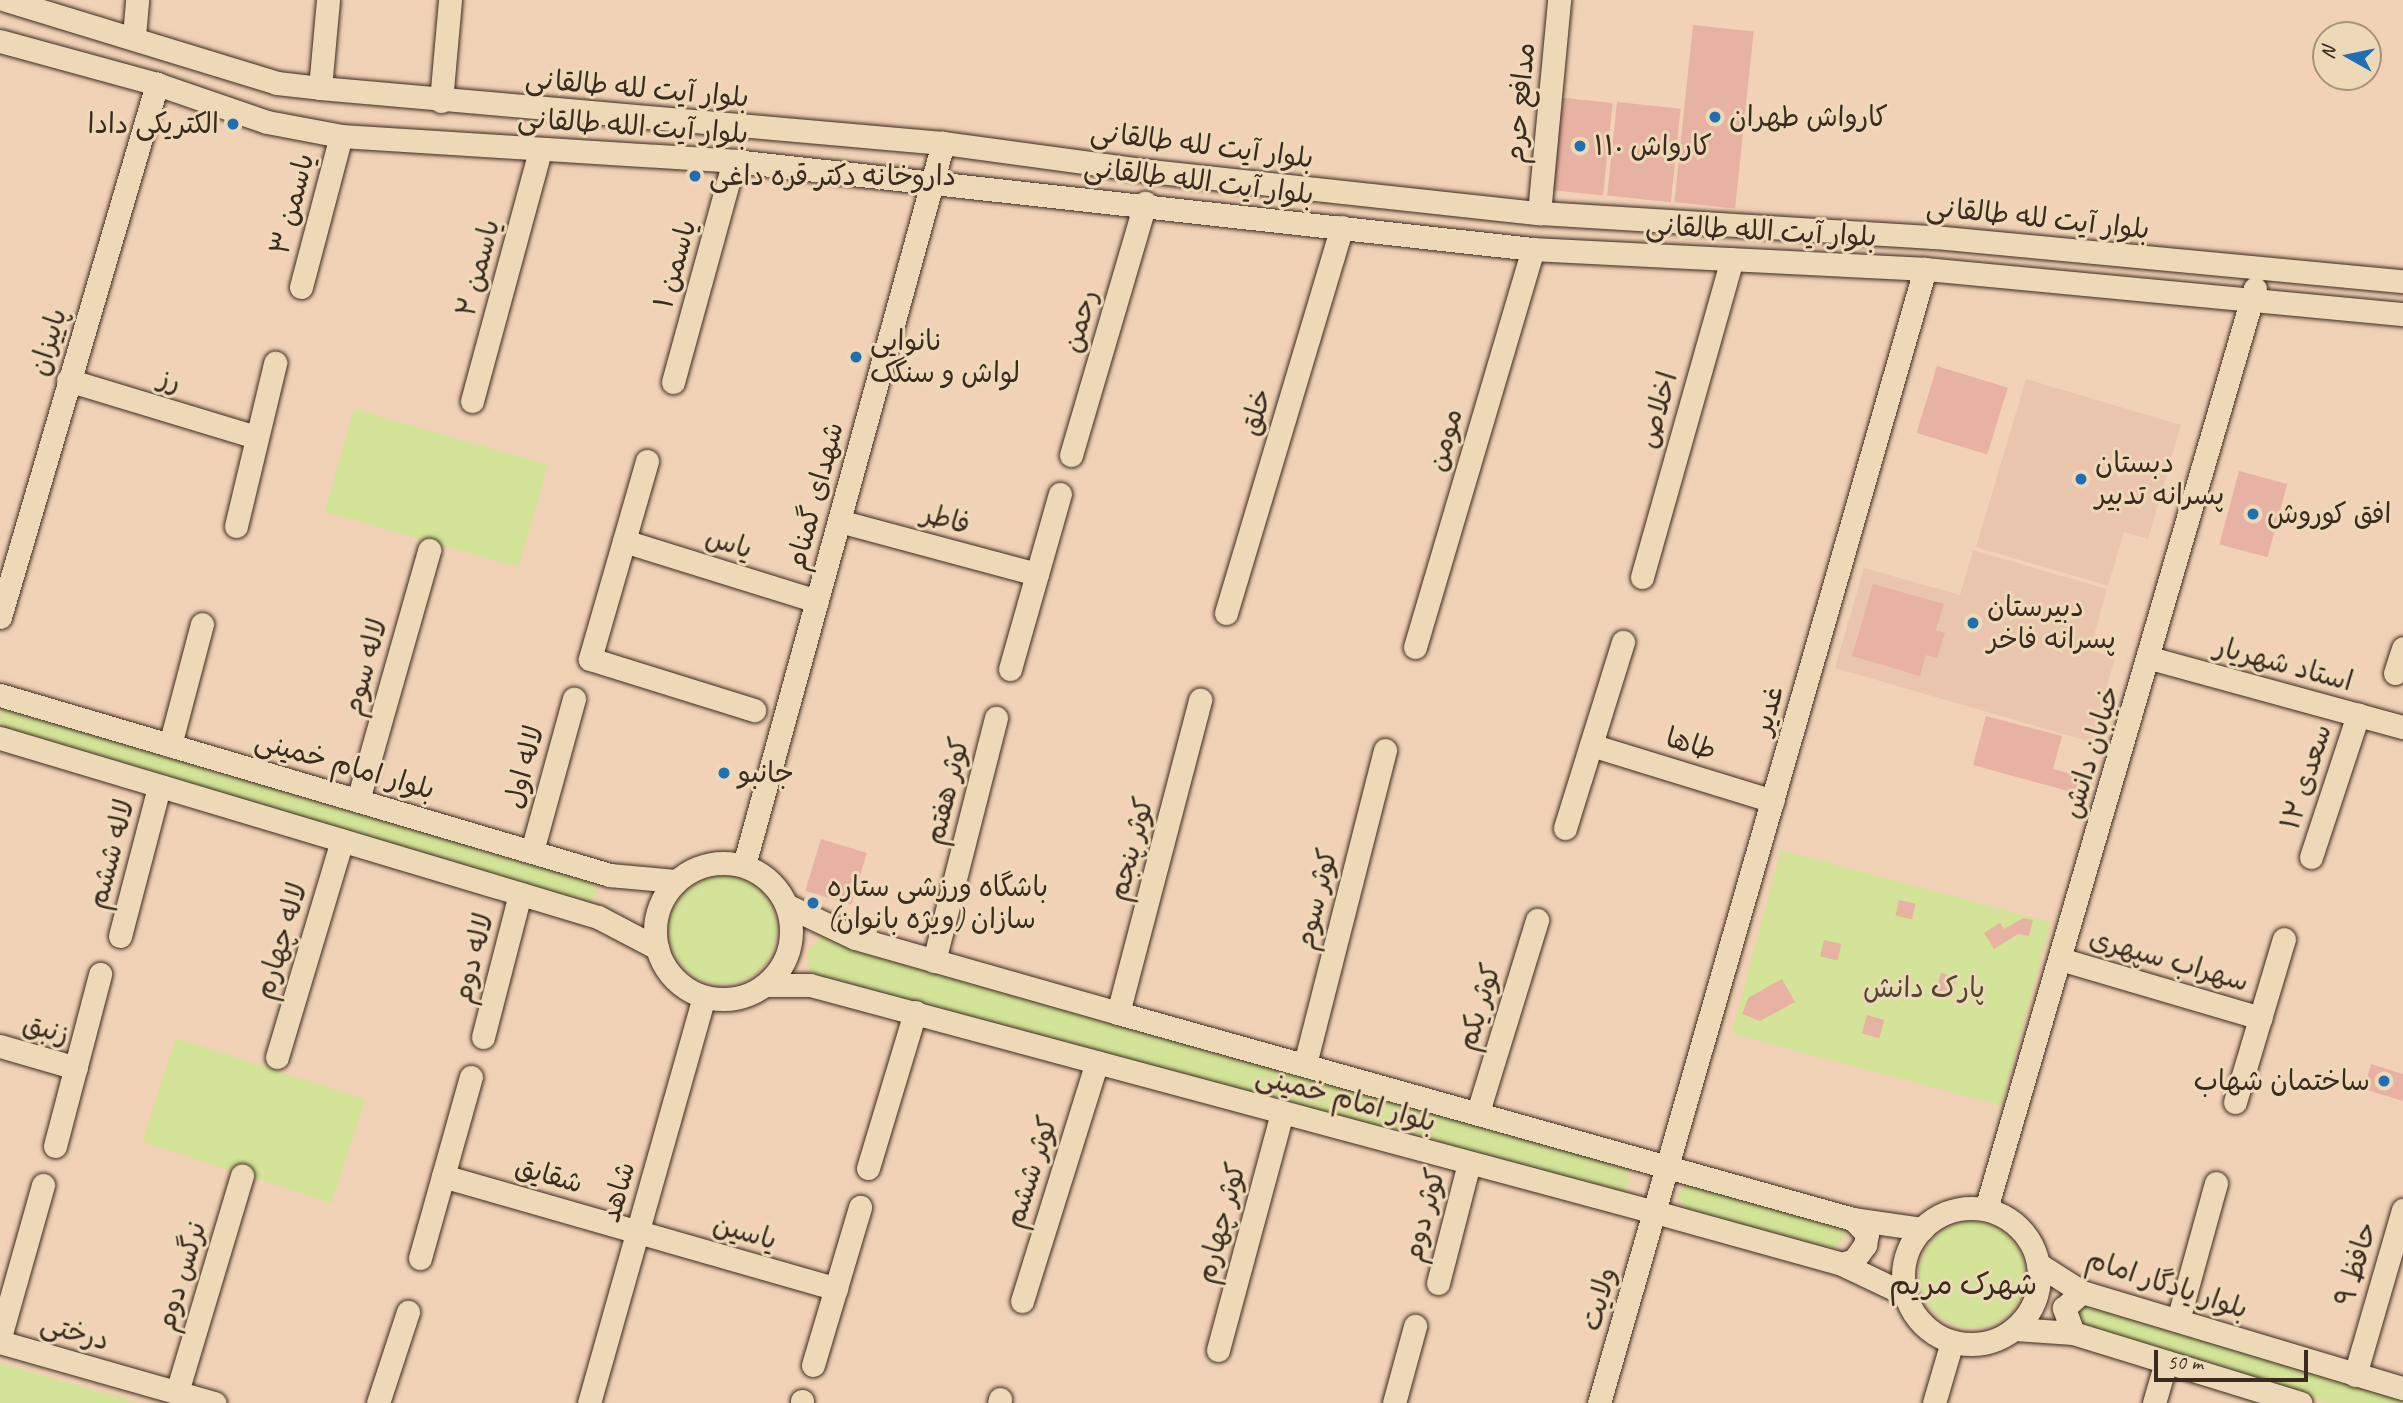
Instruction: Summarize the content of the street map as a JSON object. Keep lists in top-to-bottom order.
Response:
{
  "streets": {
    "street": [
      "بلوار آیت لله طالقانی",
      "مدافع حرم",
      "بلوار آیت الله طالقانی",
      "یاسمن ۳",
      "یاسمن ۱",
      "یاسمن ۲",
      "رحمن",
      "پاییزان",
      "رز",
      "اخلاص",
      "خلق",
      "مومن",
      "شهدای گمنام",
      "فاطر",
      "یاس",
      "استاد شهریار",
      "لاله سوم",
      "غدیر",
      "طاها",
      "خیابان دانش",
      "بلوار امام خمینی",
      "لاله اول",
      "سعدی ۱۲",
      "کوثر هفتم",
      "کوثر پنجم",
      "لاله ششم",
      "کوثر سوم",
      "لاله چهارم",
      "لاله دوم",
      "سهراب سپهری",
      "کوثر یکم",
      "زنبق",
      "کوثر ششم",
      "شقایق",
      "شاهد",
      "کوثر دوم",
      "کوثر چهارم",
      "یاسین",
      "حافظ ۹",
      "نرگس دوم",
      "بلوار یادگار امام",
      "ولایت",
      "درختی"
    ]
  },
  "crossings": [
    ["بلوار آیت لله طالقانی", "مدافع حرم"],
    ["بلوار آیت لله طالقانی", "شهدای گمنام"],
    ["بلوار آیت لله طالقانی", "خیابان دانش"],
    ["بلوار آیت الله طالقانی", "یاسمن ۳"],
    ["بلوار آیت الله طالقانی", "یاسمن ۱"],
    ["بلوار آیت الله طالقانی", "یاسمن ۲"],
    ["بلوار آیت الله طالقانی", "رحمن"],
    ["بلوار آیت الله طالقانی", "پاییزان"],
    ["بلوار آیت الله طالقانی", "اخلاص"],
    ["بلوار آیت الله طالقانی", "خلق"],
    ["بلوار آیت الله طالقانی", "مومن"],
    ["بلوار آیت الله طالقانی", "شهدای گمنام"],
    ["بلوار آیت الله طالقانی", "غدیر"],
    ["بلوار آیت الله طالقانی", "خیابان دانش"],
    ["پاییزان", "رز"],
    ["شهدای گمنام", "فاطر"],
    ["شهدای گمنام", "یاس"],
    ["شهدای گمنام", "بلوار امام خمینی"],
    ["شهدای گمنام", "شاهد"],
    ["استاد شهریار", "خیابان دانش"],
    ["استاد شهریار", "سعدی ۱۲"],
    ["لاله سوم", "بلوار امام خمینی"],
    ["غدیر", "طاها"],
    ["غدیر", "بلوار امام خمینی"],
    ["غدیر", "ولایت"],
    ["خیابان دانش", "بلوار امام خمینی"],
    ["خیابان دانش", "سهراب سپهری"],
    ["خیابان دانش", "بلوار یادگار امام"],
    ["بلوار امام خمینی", "لاله اول"],
    ["بلوار امام خمینی", "کوثر هفتم"],
    ["بلوار امام خمینی", "کوثر پنجم"],
    ["بلوار امام خمینی", "کوثر سوم"],
    ["بلوار امام خمینی", "کوثر یکم"],
    ["بلوار امام خمینی", "کوثر ششم"],
    ["بلوار امام خمینی", "شاهد"],
    ["بلوار امام خمینی", "کوثر دوم"],
    ["بلوار امام خمینی", "کوثر چهارم"],
    ["بلوار امام خمینی", "بلوار یادگار امام"],
    ["بلوار امام خمینی", "ولایت"],
    ["شقایق", "شاهد"],
    ["شقایق", "یاسین"],
    ["شاهد", "یاسین"],
    ["حافظ ۹", "بلوار یادگار امام"],
    ["نرگس دوم", "درختی"]
  ],
  "districts": ["شهرک مریم"],
  "parks": ["پارک دانش"],
  "places": [
    "کارواش طهران",
    "الکتریکی دادا",
    "کارواش ۱۱۰",
    "داروخانه دکتر قره داغی",
    "نانوایی لواش و سنگک",
    "دبستان پسرانه تدبیر",
    "افق کوروش",
    "دبیرستان پسرانه فاخر",
    "جانبو",
    "باشگاه ورزشی ستاره سازان (ویژه بانوان)",
    "ساختمان شهاب"
  ],
  "scale_bar": "50 m",
  "north": "left"
}
